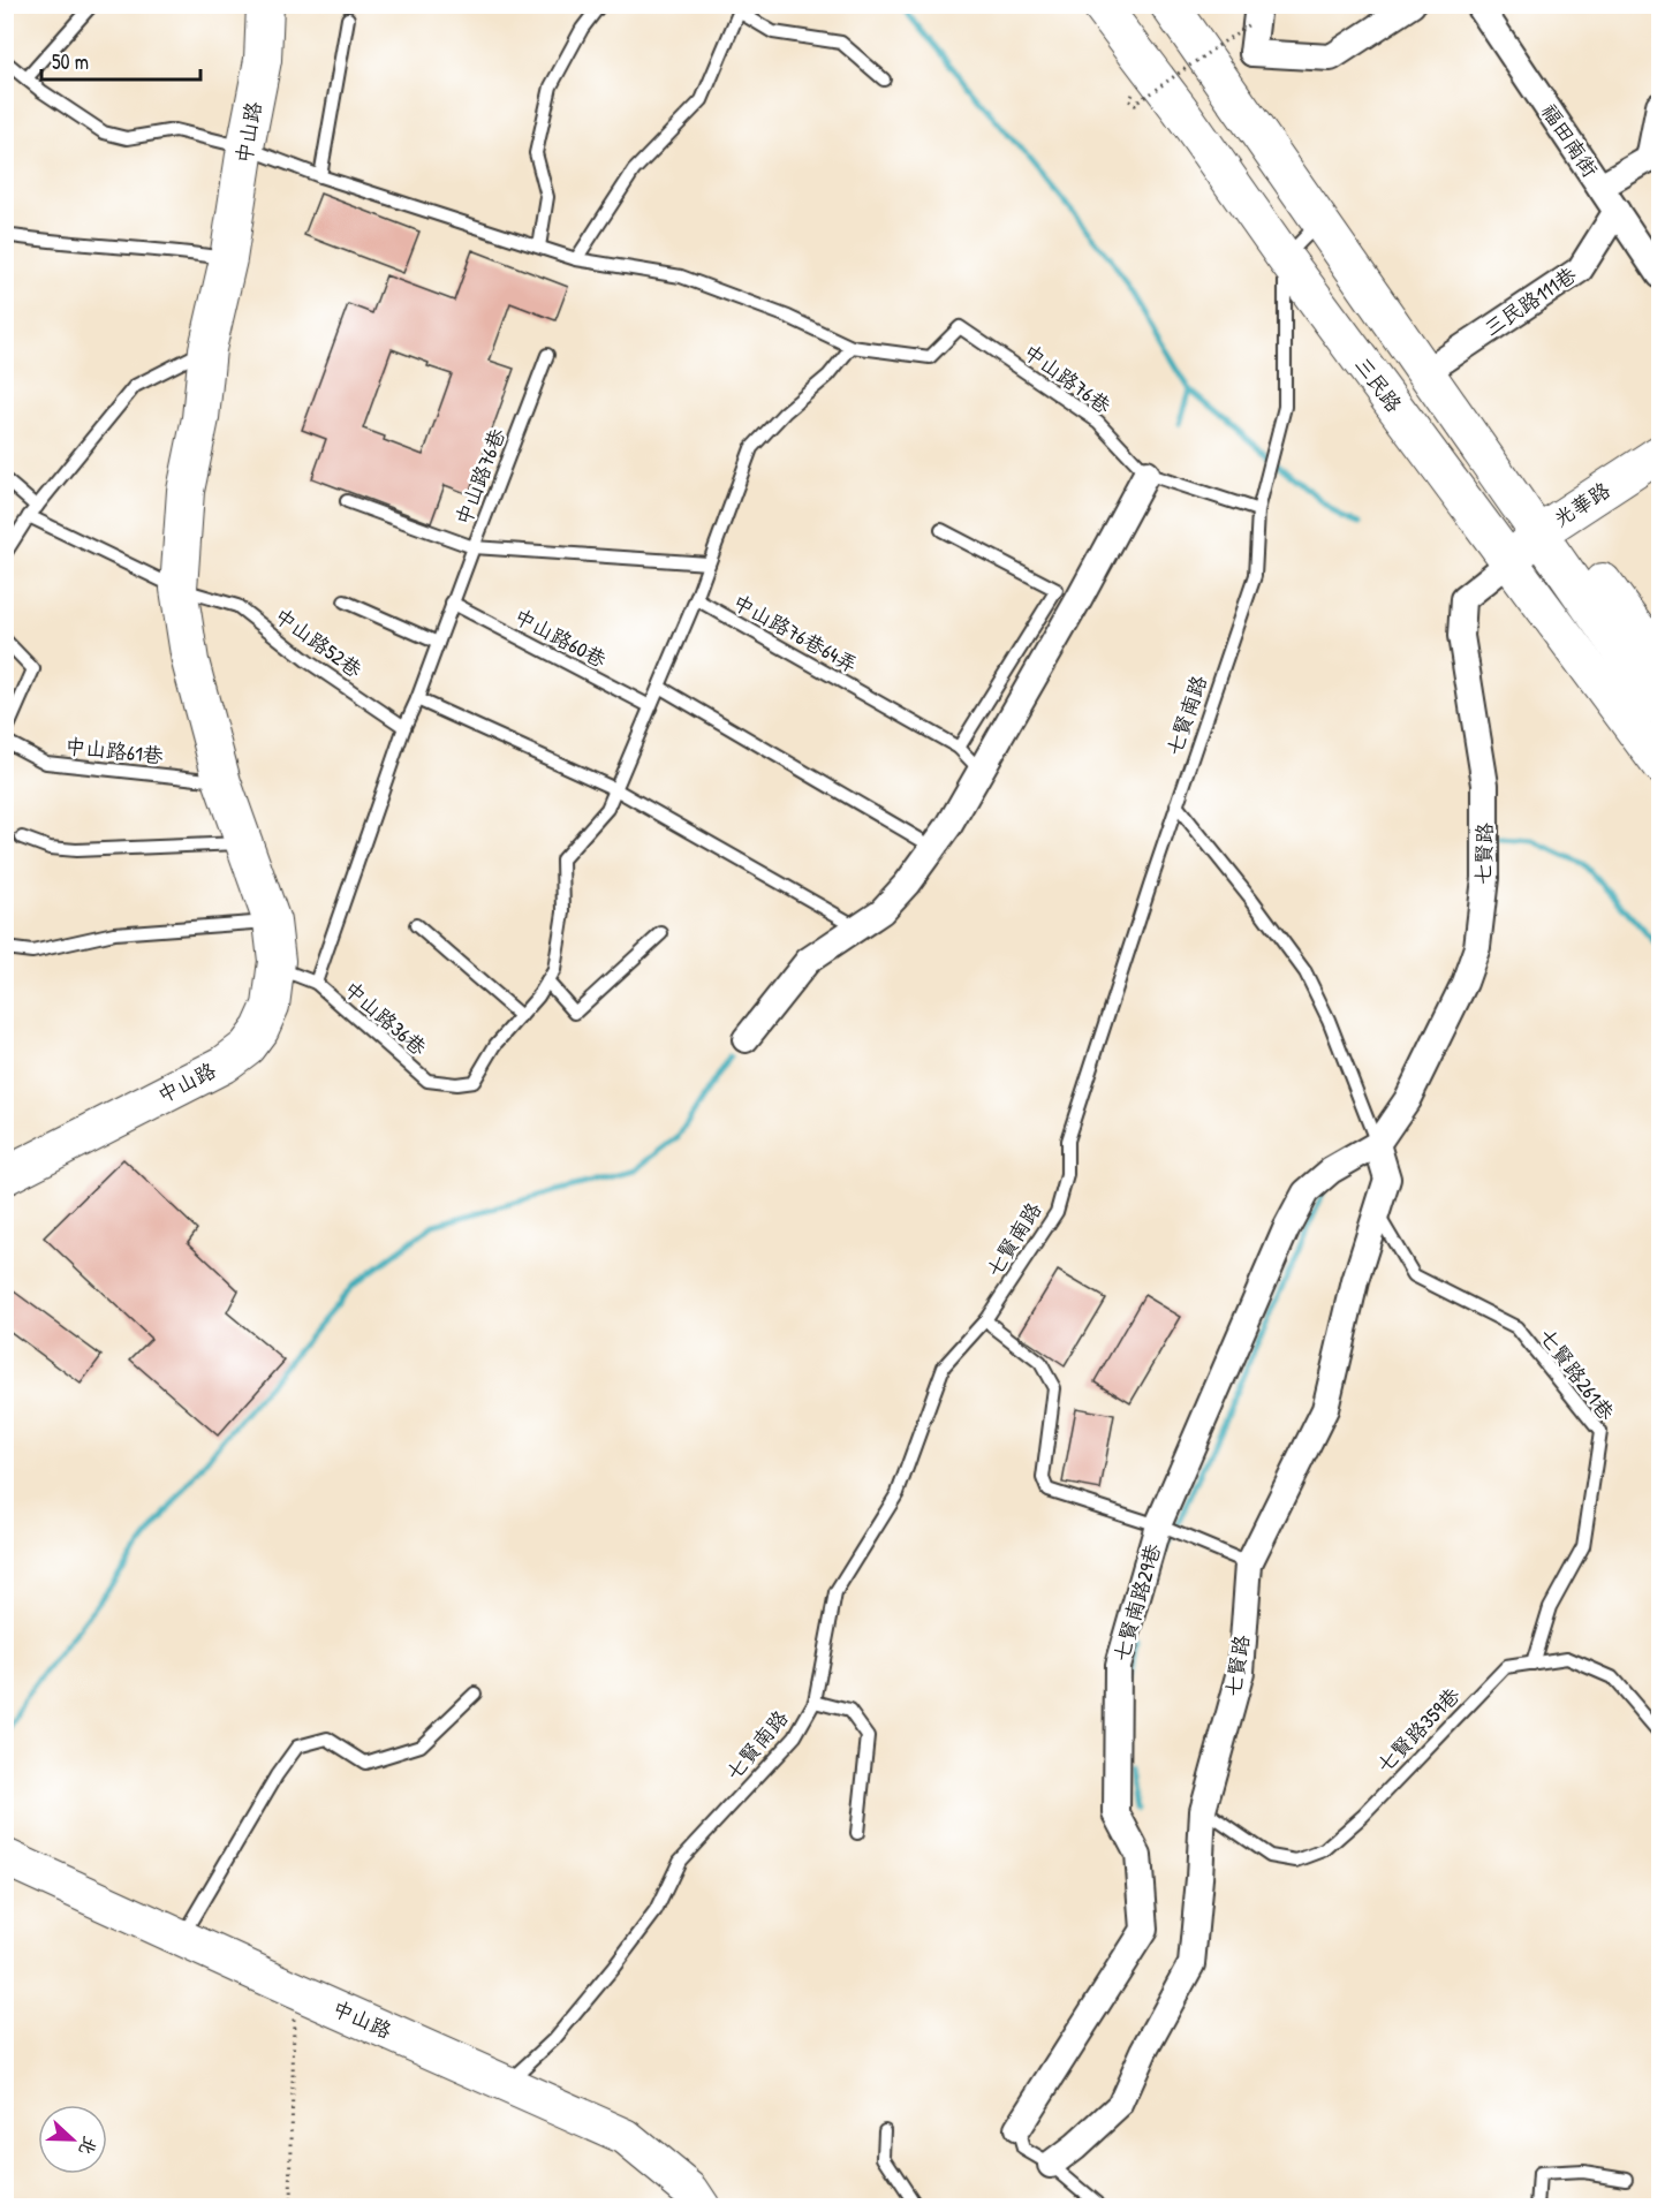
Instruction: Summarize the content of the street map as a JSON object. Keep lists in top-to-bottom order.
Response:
{
  "streets": {
    "street": [
      "中山路",
      "福田南街",
      "三民路111巷",
      "三民路",
      "光華路",
      "七賢路",
      "七賢南路29巷"
    ],
    "lane": [
      "中山路76巷",
      "中山路76巷64弄",
      "中山路60巷",
      "中山路52巷",
      "七賢南路",
      "中山路61巷",
      "中山路36巷",
      "七賢路261巷",
      "七賢路359巷"
    ]
  },
  "crossings": [
    ["中山路", "中山路76巷"],
    ["中山路", "中山路52巷"],
    ["中山路", "七賢南路"],
    ["中山路", "中山路61巷"],
    ["中山路", "中山路36巷"],
    ["福田南街", "三民路111巷"],
    ["中山路76巷", "七賢南路"],
    ["三民路", "光華路"],
    ["三民路", "七賢南路"],
    ["三民路", "七賢路"],
    ["光華路", "七賢路"],
    ["中山路52巷", "中山路36巷"],
    ["七賢南路", "七賢路"],
    ["七賢路", "七賢路261巷"],
    ["七賢路", "七賢南路29巷"],
    ["七賢路", "七賢路359巷"],
    ["七賢路261巷", "七賢路359巷"]
  ],
  "scale_bar": "50 m",
  "north": "right"
}
